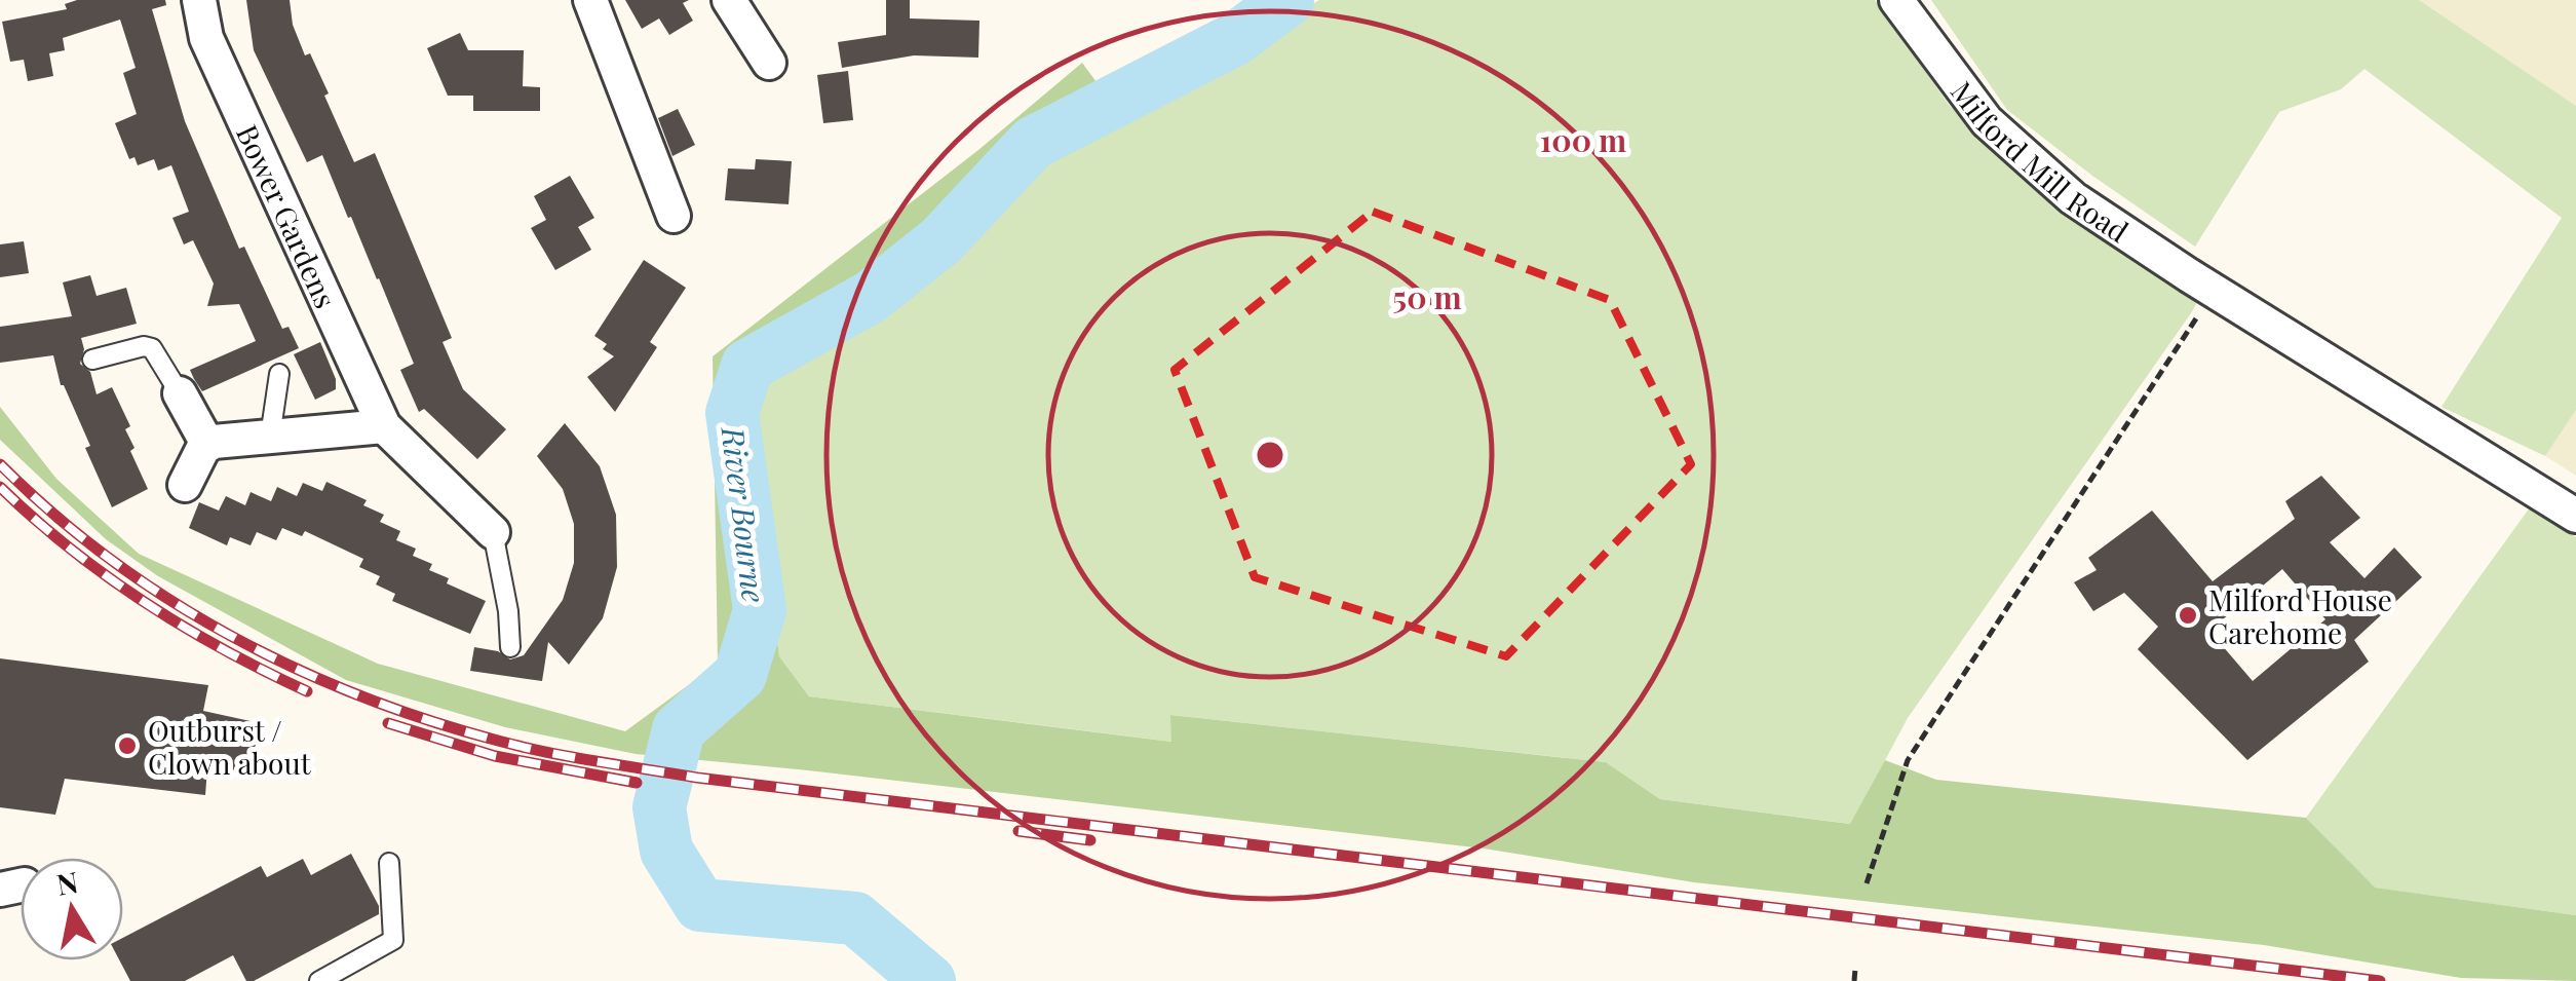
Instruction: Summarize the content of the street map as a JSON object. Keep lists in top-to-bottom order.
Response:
{
  "streets": {
    "street": ["Milford Mill Road", "Bower Gardens"]
  },
  "water": ["River Bourne"],
  "places": ["Milford House Carehome", "Outburst / Clown about"],
  "north": "top",
  "rings": ["100 m", "50 m"]
}
